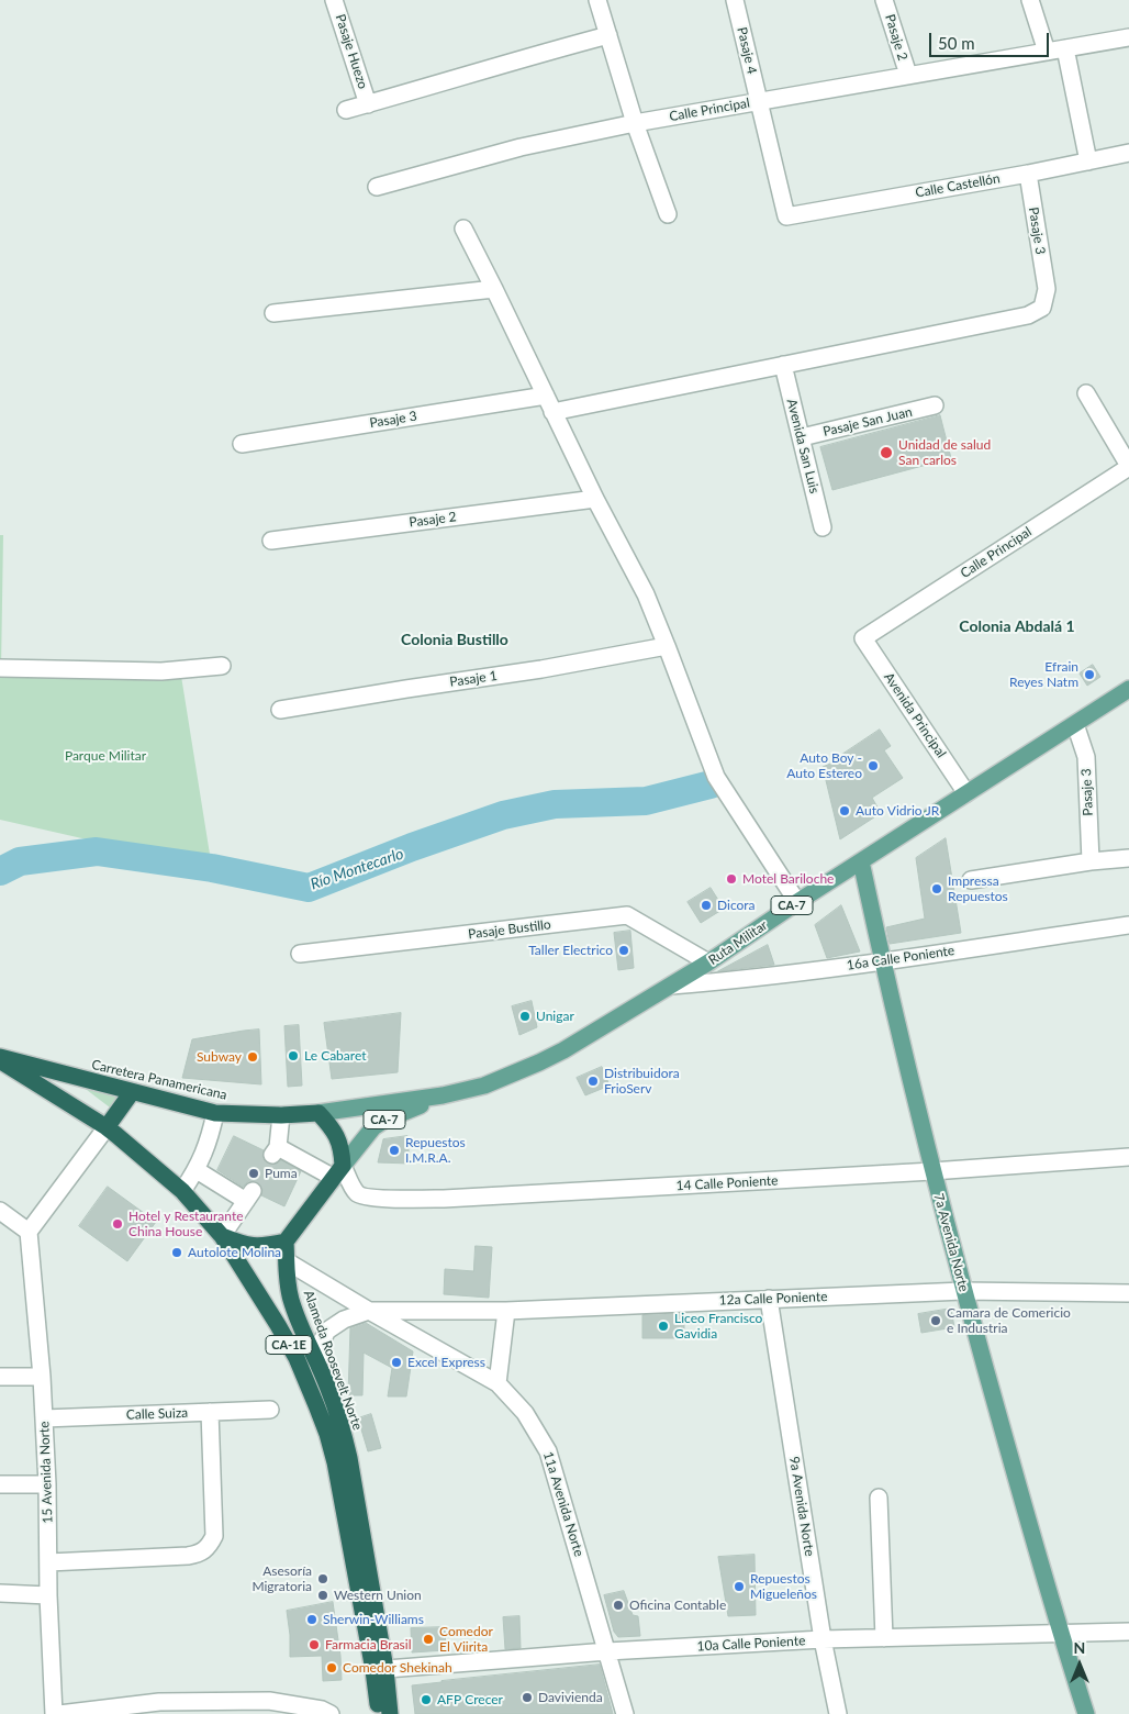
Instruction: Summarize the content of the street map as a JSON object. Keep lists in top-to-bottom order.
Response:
{
  "streets": {
    "highway": ["Carretera Panamericana", "CA-1E", "Alameda Roosevelt Norte"],
    "main road": ["CA-7", "Ruta Militar", "7a Avenida Norte"],
    "street": [
      "Pasaje 2",
      "Pasaje 4",
      "Pasaje Huezo",
      "Calle Principal",
      "Calle Castellón",
      "Pasaje 3",
      "Pasaje San Juan",
      "Avenida San Luis",
      "Pasaje 1",
      "Avenida Principal",
      "Pasaje Bustillo",
      "16a Calle Poniente",
      "14 Calle Poniente",
      "12a Calle Poniente",
      "Calle Suiza",
      "15 Avenida Norte",
      "11a Avenida Norte",
      "9a Avenida Norte",
      "10a Calle Poniente"
    ]
  },
  "crossings": [
    ["Pasaje 2", "Calle Principal"],
    ["Pasaje 4", "Calle Principal"],
    ["Pasaje 4", "Calle Castellón"],
    ["Calle Principal", "Avenida Principal"],
    ["Calle Castellón", "Pasaje 3"],
    ["Pasaje 3", "Avenida San Luis"],
    ["Pasaje 3", "Ruta Militar"],
    ["Pasaje San Juan", "Avenida San Luis"],
    ["Avenida Principal", "Ruta Militar"],
    ["Pasaje Bustillo", "Ruta Militar"],
    ["Ruta Militar", "16a Calle Poniente"],
    ["Ruta Militar", "Carretera Panamericana"],
    ["Ruta Militar", "14 Calle Poniente"],
    ["Ruta Militar", "7a Avenida Norte"],
    ["16a Calle Poniente", "7a Avenida Norte"],
    ["Carretera Panamericana", "Alameda Roosevelt Norte"],
    ["14 Calle Poniente", "7a Avenida Norte"],
    ["7a Avenida Norte", "12a Calle Poniente"],
    ["7a Avenida Norte", "10a Calle Poniente"],
    ["12a Calle Poniente", "Alameda Roosevelt Norte"],
    ["12a Calle Poniente", "11a Avenida Norte"],
    ["12a Calle Poniente", "9a Avenida Norte"],
    ["Alameda Roosevelt Norte", "11a Avenida Norte"],
    ["Alameda Roosevelt Norte", "10a Calle Poniente"],
    ["Calle Suiza", "15 Avenida Norte"],
    ["11a Avenida Norte", "10a Calle Poniente"],
    ["9a Avenida Norte", "10a Calle Poniente"]
  ],
  "districts": ["Colonia Abdalá 1", "Colonia Bustillo"],
  "water": ["Río Montecarlo"],
  "parks": ["Parque Militar"],
  "places": [
    "Unidad de salud San carlos",
    "Efrain Reyes Natm",
    "Auto Boy - Auto Estereo",
    "Auto Vidrio JR",
    "Motel Bariloche",
    "Impressa Repuestos",
    "Dicora",
    "Taller Electrico",
    "Unigar",
    "Le Cabaret",
    "Subway",
    "Distribuidora FrioServ",
    "Repuestos I.M.R.A.",
    "Puma",
    "Hotel y Restaurante China House",
    "Autolote Molina",
    "Camara de Comericio e Industria",
    "Liceo Francisco Gavidia",
    "Excel Express",
    "Asesoría Migratoria",
    "Repuestos Migueleños",
    "Western Union",
    "Oficina Contable",
    "Sherwin-Williams",
    "Comedor El Viirita",
    "Farmacia Brasil",
    "Comedor Shekinah",
    "Davivienda",
    "AFP Crecer"
  ],
  "scale_bar": "50 m",
  "north": "top"
}
